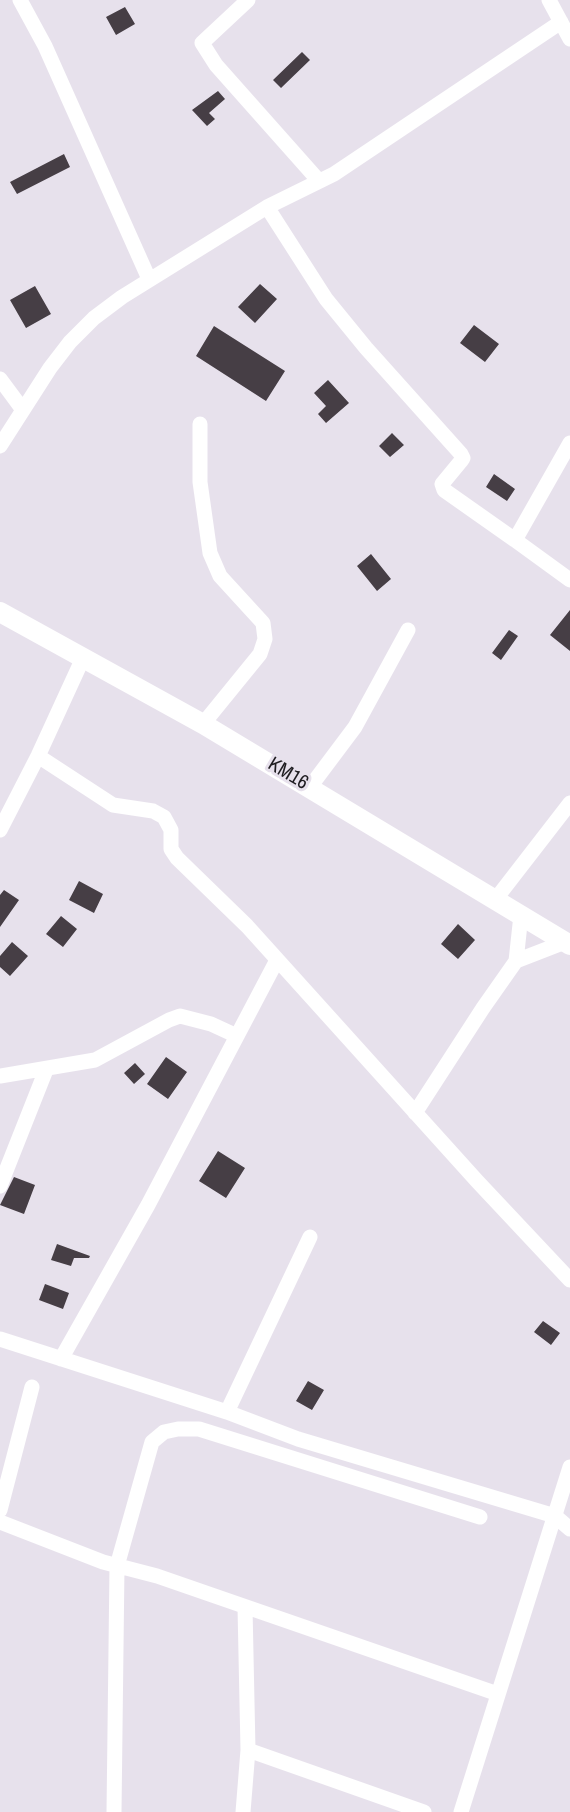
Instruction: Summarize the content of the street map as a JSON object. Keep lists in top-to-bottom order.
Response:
{
  "streets": {
    "street": ["KM16"]
  }
}
